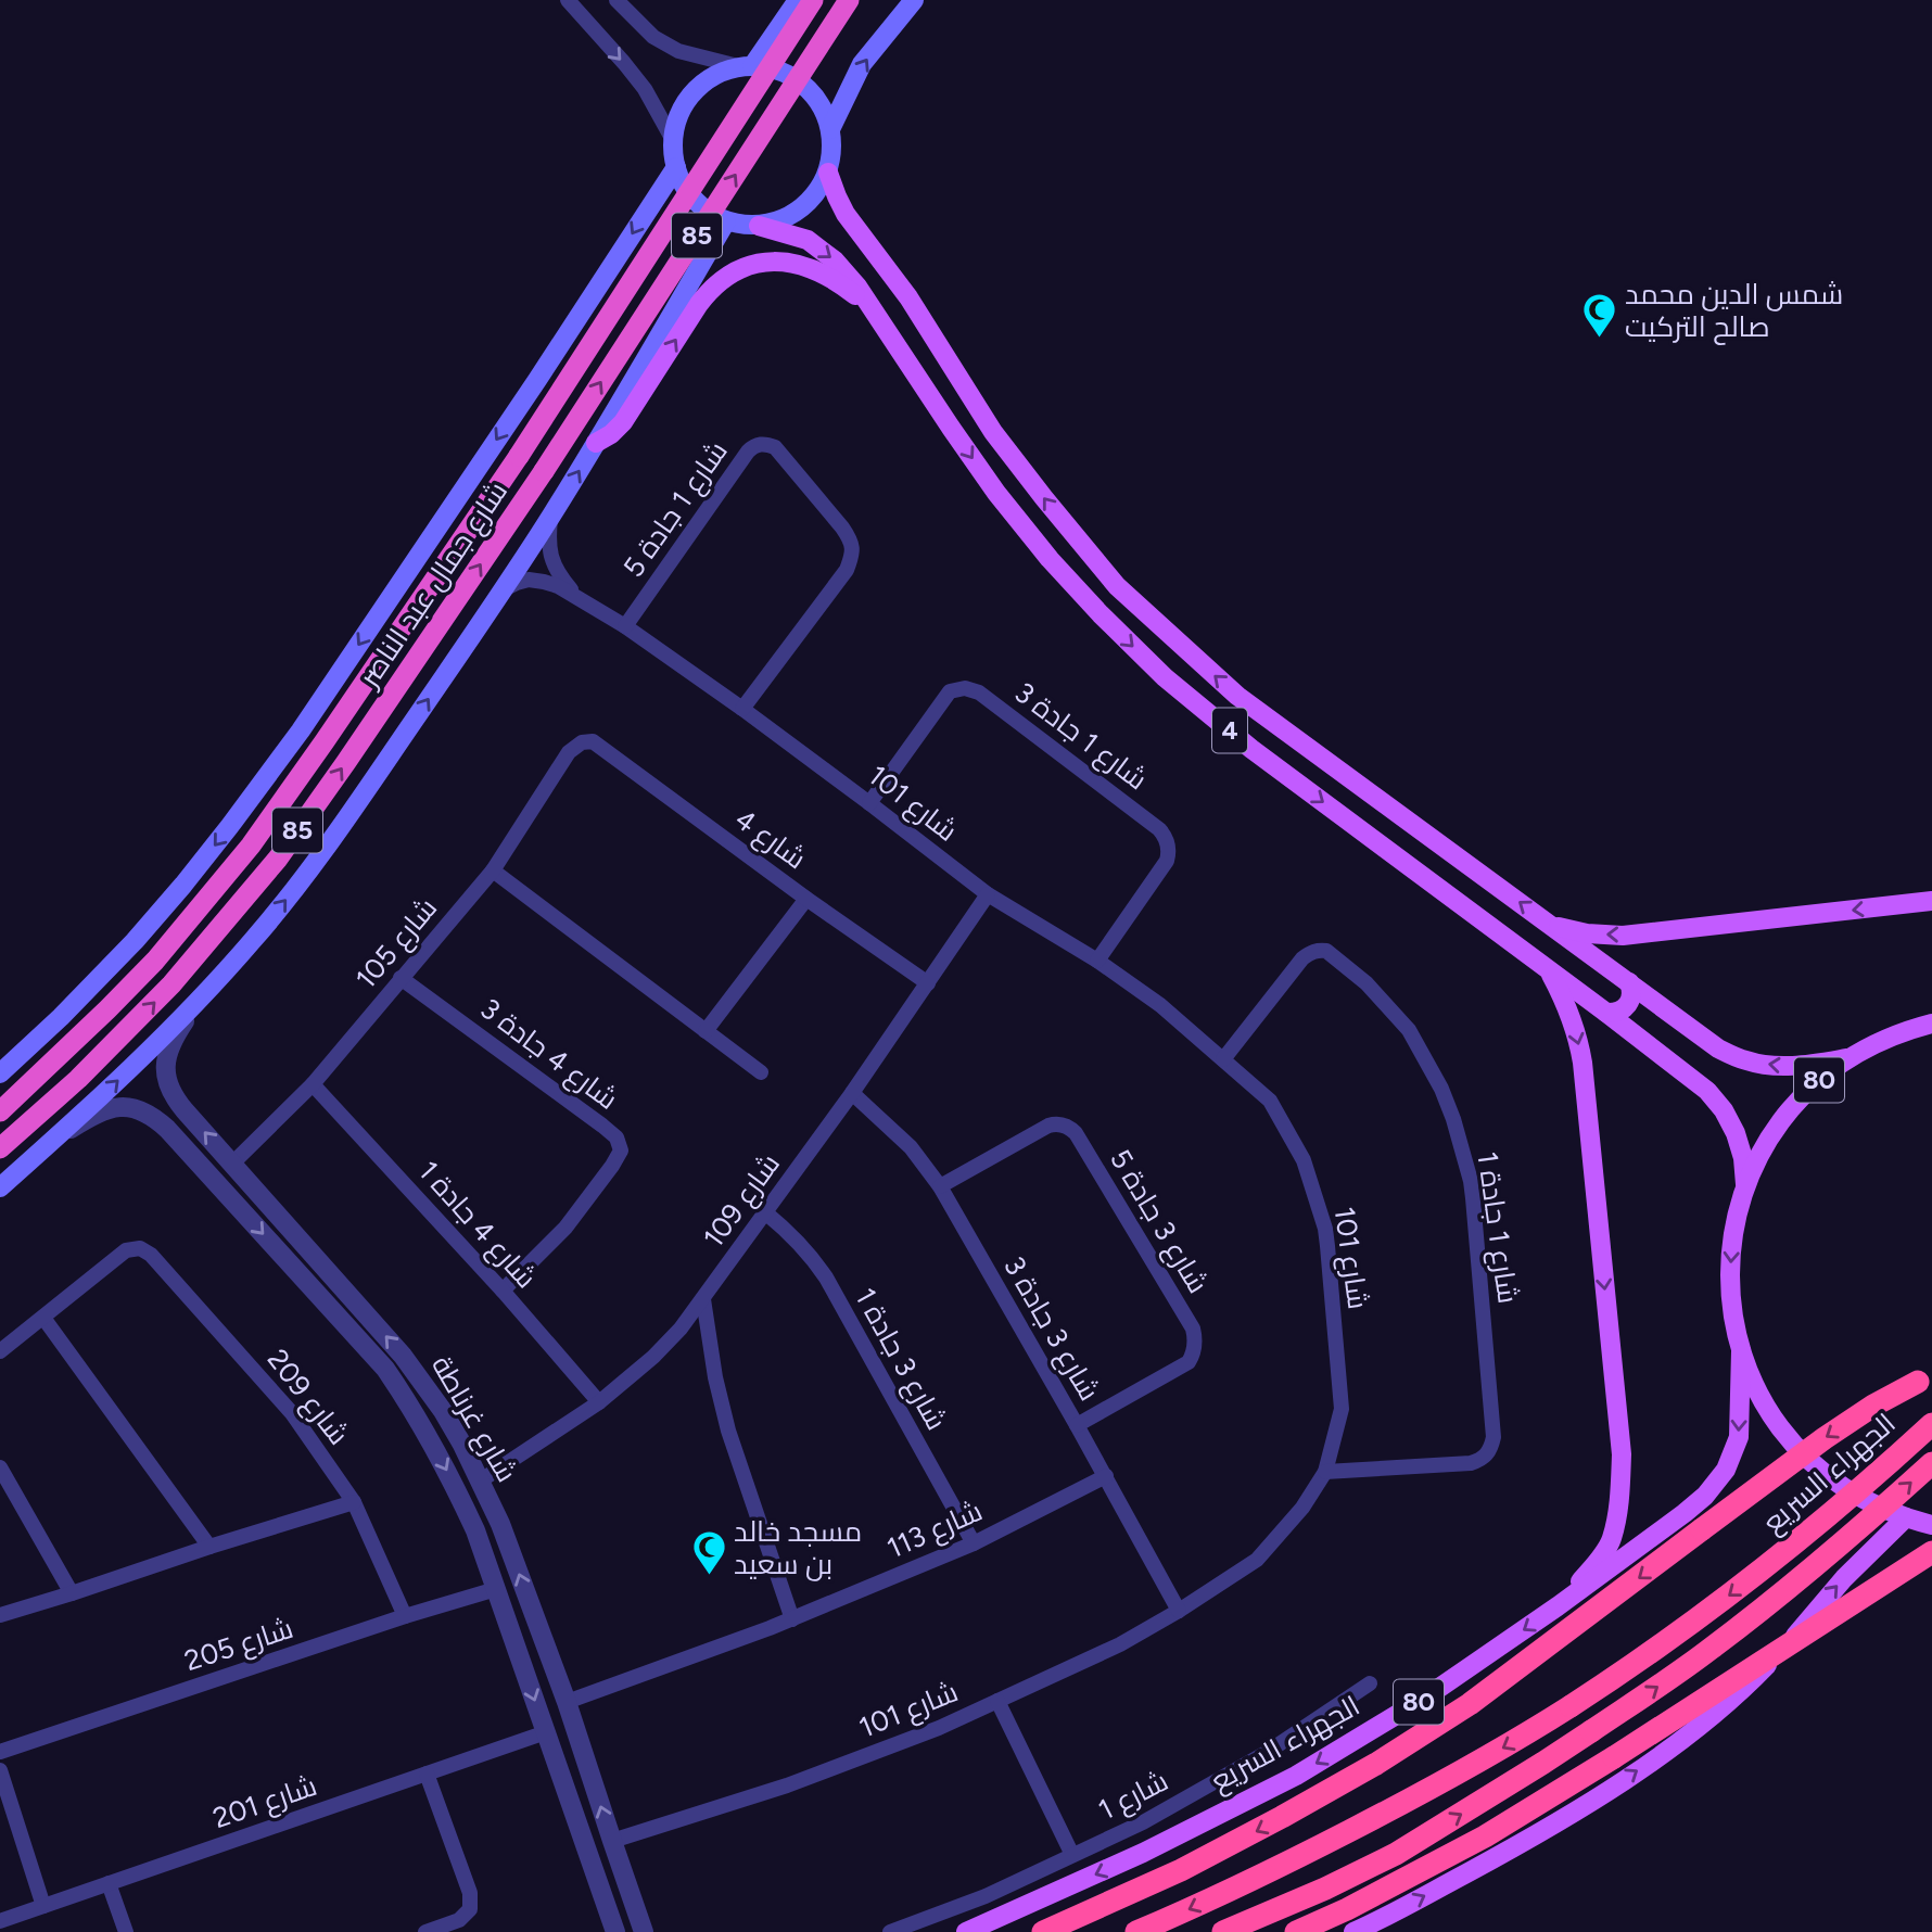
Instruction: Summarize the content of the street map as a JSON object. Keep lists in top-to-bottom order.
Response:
{
  "streets": {
    "highway": ["85", "شارع جمال عبد الناصر", "الجهراء السريع"],
    "main road": ["4", "80"],
    "street": [
      "شارع 1 جادة 5",
      "شارع 1 جادة 3",
      "شارع 101",
      "شارع 4",
      "شارع 105",
      "شارع 4 جادة 3",
      "شارع 109",
      "شارع 3 جادة 5",
      "شارع 4 جادة 1",
      "شارع 1 جادة 1",
      "شارع 3 جادة 3",
      "شارع 3 جادة 1",
      "شارع 209",
      "شارع غرناطة",
      "شارع 113",
      "شارع 205",
      "شارع 1",
      "شارع 201"
    ]
  },
  "crossings": [
    ["شارع 1 جادة 5", "شارع 101"],
    ["4", "80"],
    ["شارع 1 جادة 3", "شارع 101"],
    ["شارع 101", "شارع 109"],
    ["شارع 101", "شارع 1 جادة 1"],
    ["شارع 101", "شارع 3 جادة 3"],
    ["شارع 101", "شارع غرناطة"],
    ["شارع 4", "شارع 105"],
    ["شارع 4", "شارع 109"],
    ["شارع 105", "شارع 4 جادة 3"],
    ["شارع 105", "شارع 4 جادة 1"],
    ["شارع 105", "شارع غرناطة"],
    ["شارع 4 جادة 3", "شارع 4 جادة 1"],
    ["80", "الجهراء السريع"],
    ["شارع 109", "شارع 4 جادة 1"],
    ["شارع 109", "شارع 3 جادة 3"],
    ["شارع 109", "شارع 3 جادة 1"],
    ["شارع 109", "شارع غرناطة"],
    ["شارع 3 جادة 5", "شارع 3 جادة 3"],
    ["شارع 3 جادة 3", "شارع 113"],
    ["شارع 3 جادة 1", "شارع 113"],
    ["شارع 209", "شارع 205"],
    ["شارع غرناطة", "شارع 113"],
    ["شارع غرناطة", "شارع 205"],
    ["شارع غرناطة", "شارع 201"]
  ],
  "places": {
    "mosque": ["شمس الدين محمد صالح التركيت", "مسجد خالد بن سعيد"]
  }
}
